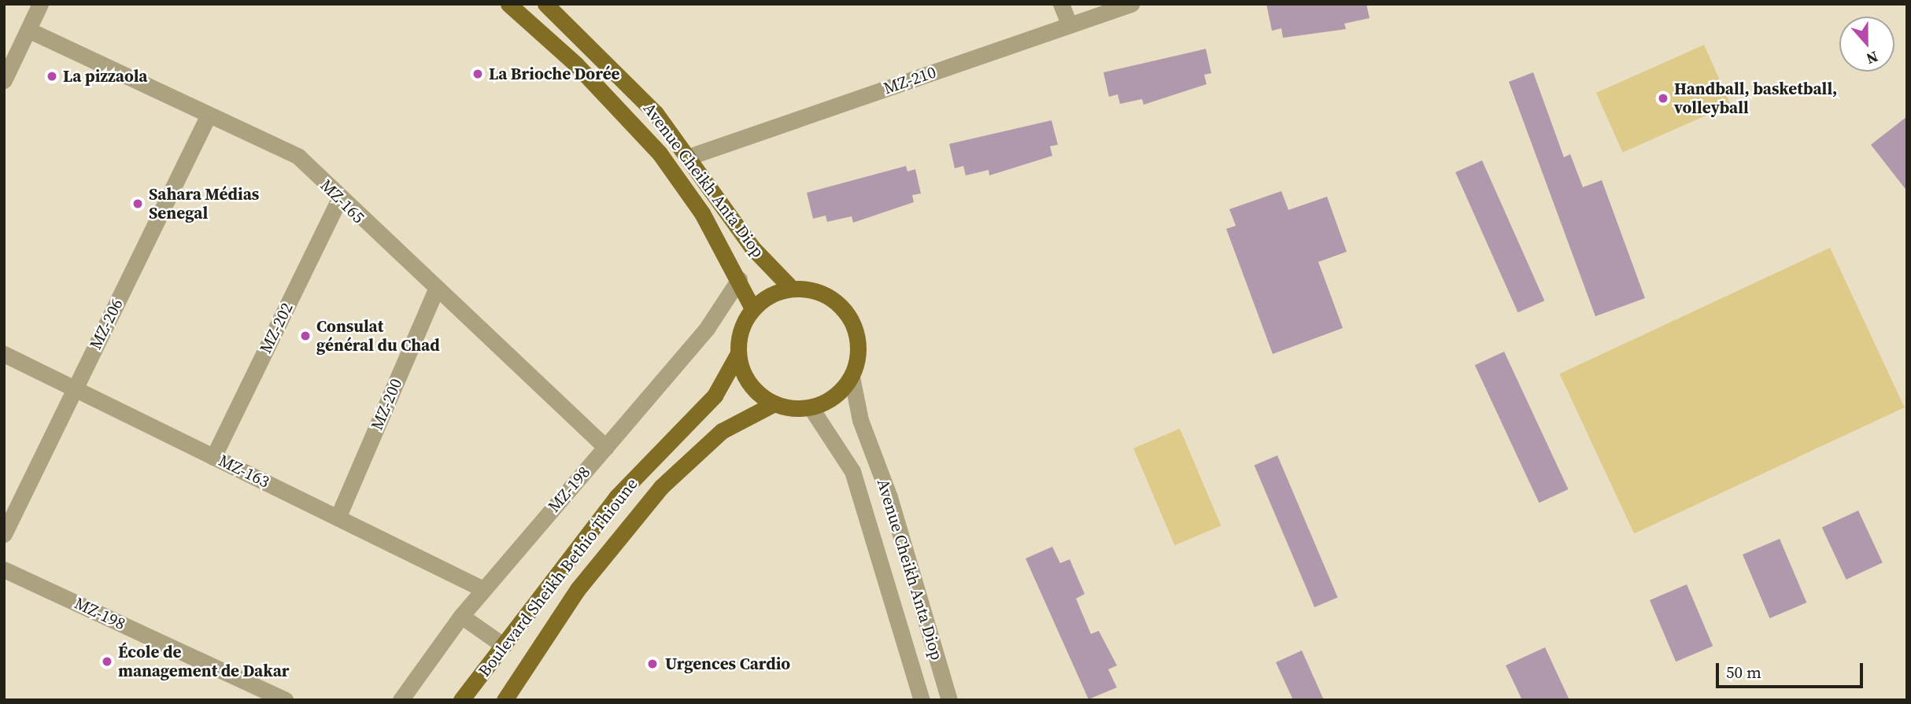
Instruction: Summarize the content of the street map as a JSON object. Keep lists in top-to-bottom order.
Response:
{
  "streets": {
    "main road": ["Avenue Cheikh Anta Diop", "Boulevard Sheikh Bethio Thioune"],
    "street": [
      "MZ-210",
      "MZ-165",
      "MZ-206",
      "MZ-202",
      "MZ-200",
      "MZ-163",
      "MZ-198"
    ]
  },
  "crossings": [
    ["MZ-210", "Avenue Cheikh Anta Diop"],
    ["Avenue Cheikh Anta Diop", "MZ-198"],
    ["Avenue Cheikh Anta Diop", "Boulevard Sheikh Bethio Thioune"],
    ["MZ-165", "MZ-206"],
    ["MZ-165", "MZ-202"],
    ["MZ-165", "MZ-200"],
    ["MZ-165", "MZ-198"],
    ["MZ-206", "MZ-163"],
    ["MZ-202", "MZ-163"],
    ["MZ-200", "MZ-163"],
    ["MZ-163", "MZ-198"]
  ],
  "places": [
    "La Brioche Dorée",
    "La pizzaola",
    "Handball, basketball, volleyball",
    "Sahara Médias Senegal",
    "Consulat général du Chad",
    "École de management de Dakar",
    "Urgences Cardio"
  ],
  "scale_bar": "50 m",
  "north": "bottom"
}
